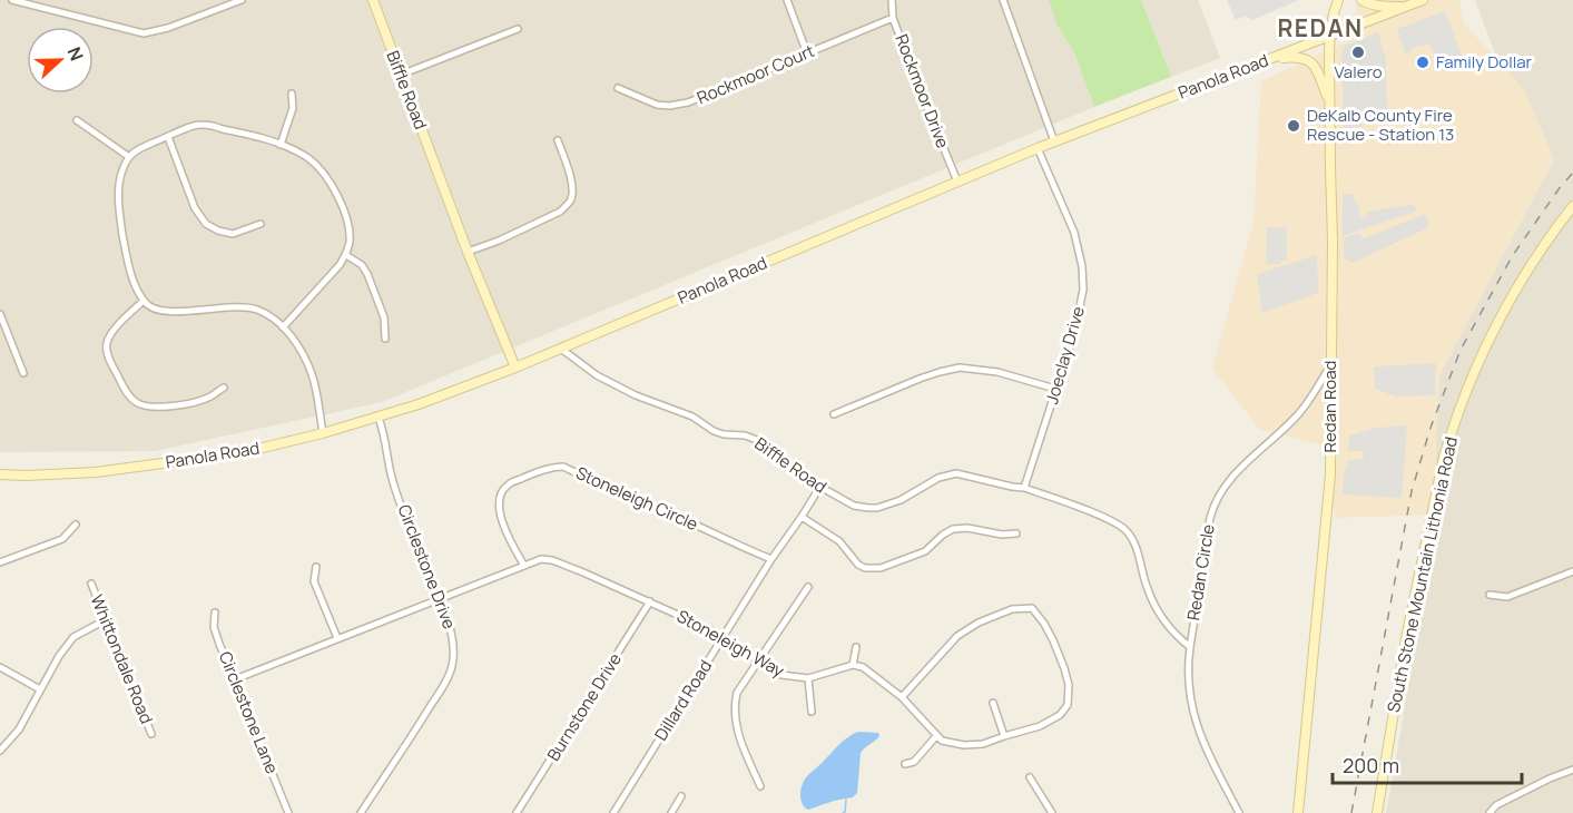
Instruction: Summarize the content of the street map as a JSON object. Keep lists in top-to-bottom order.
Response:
{
  "streets": {
    "main road": [
      "Panola Road",
      "Biffle Road",
      "Redan Road",
      "South Stone Mountain Lithonia Road"
    ],
    "street": [
      "Rockmoor Court",
      "Rockmoor Drive",
      "Joeclay Drive",
      "Stoneleigh Circle",
      "Circlestone Drive",
      "Redan Circle",
      "Stoneleigh Way",
      "Whittondale Road",
      "Dillard Road",
      "Burnstone Drive",
      "Circlestone Lane"
    ]
  },
  "crossings": [
    ["Rockmoor Court", "Rockmoor Drive"],
    ["Panola Road", "Biffle Road"],
    ["Panola Road", "Rockmoor Drive"],
    ["Panola Road", "Joeclay Drive"],
    ["Panola Road", "Redan Road"],
    ["Panola Road", "Circlestone Drive"],
    ["Biffle Road", "Joeclay Drive"],
    ["Biffle Road", "Redan Circle"],
    ["Biffle Road", "Dillard Road"],
    ["Redan Road", "Redan Circle"],
    ["Stoneleigh Circle", "Stoneleigh Way"],
    ["Stoneleigh Circle", "Dillard Road"],
    ["Circlestone Drive", "Stoneleigh Way"],
    ["Stoneleigh Way", "Dillard Road"],
    ["Stoneleigh Way", "Burnstone Drive"],
    ["Stoneleigh Way", "Circlestone Lane"]
  ],
  "districts": ["REDAN"],
  "places": ["Valero", "Family Dollar", "DeKalb County Fire Rescue - Station 13"],
  "scale_bar": "200 m",
  "north": "right"
}
